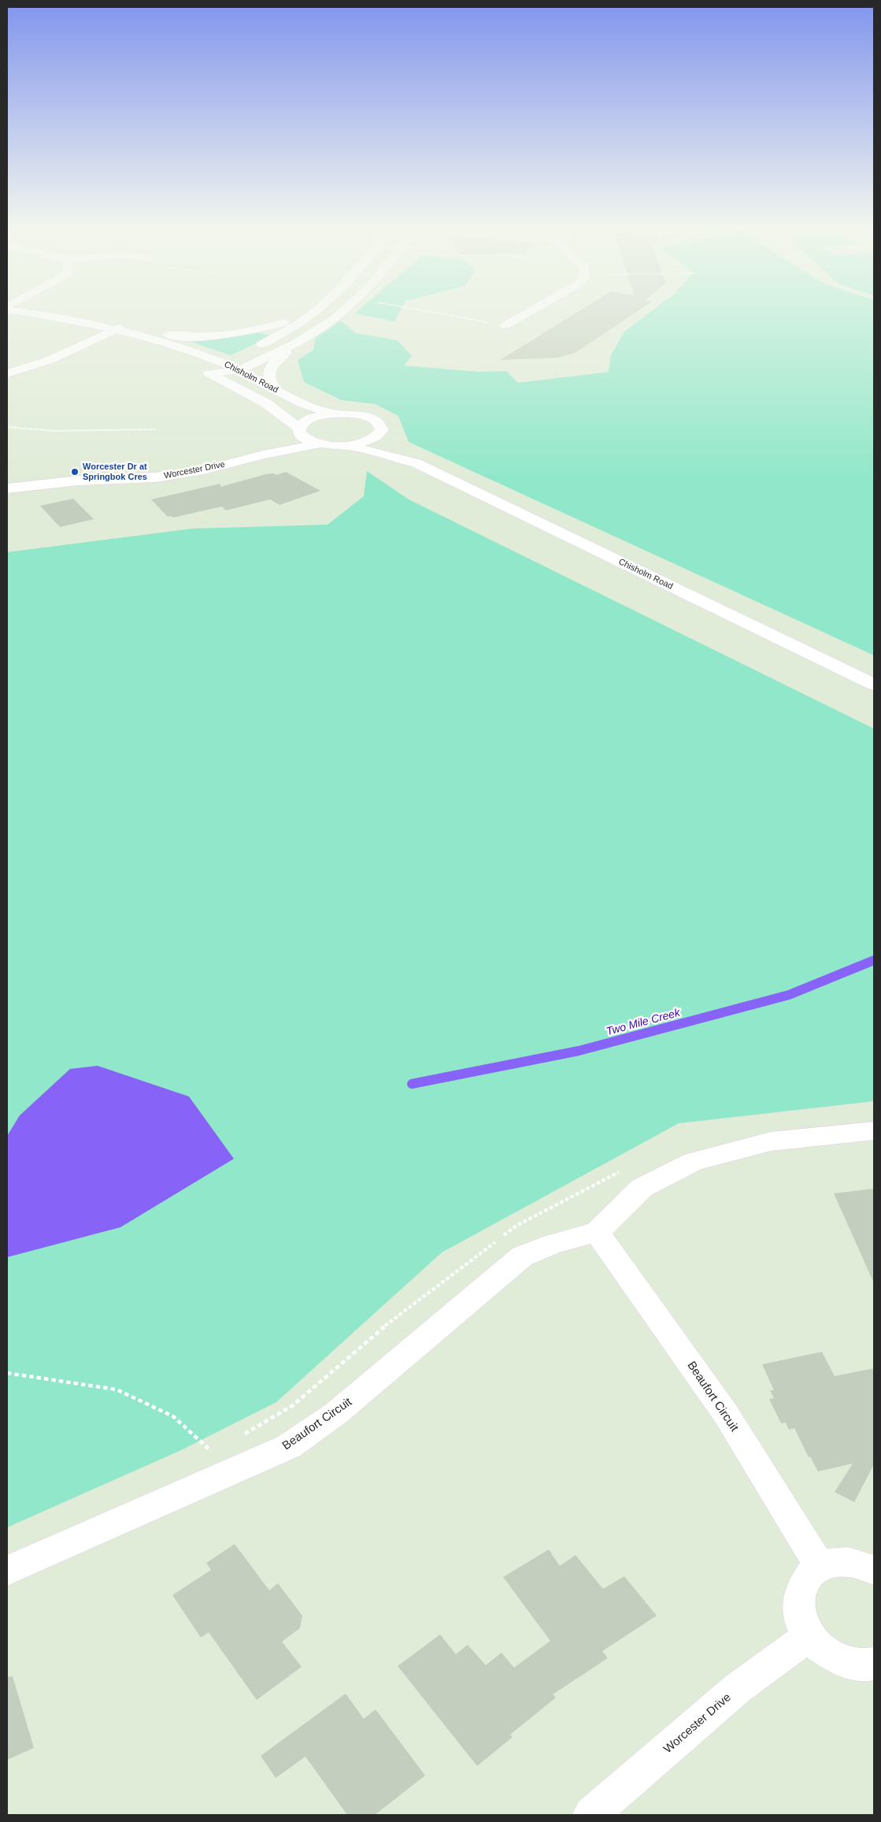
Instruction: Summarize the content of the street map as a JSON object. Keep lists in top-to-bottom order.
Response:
{
  "streets": {
    "street": ["Chisholm Road", "Worcester Drive", "Beaufort Circuit"]
  },
  "crossings": [
    ["Chisholm Road", "Worcester Drive"]
  ],
  "water": ["Two Mile Creek"],
  "places": ["Worcester Dr at Springbok Cres"]
}
